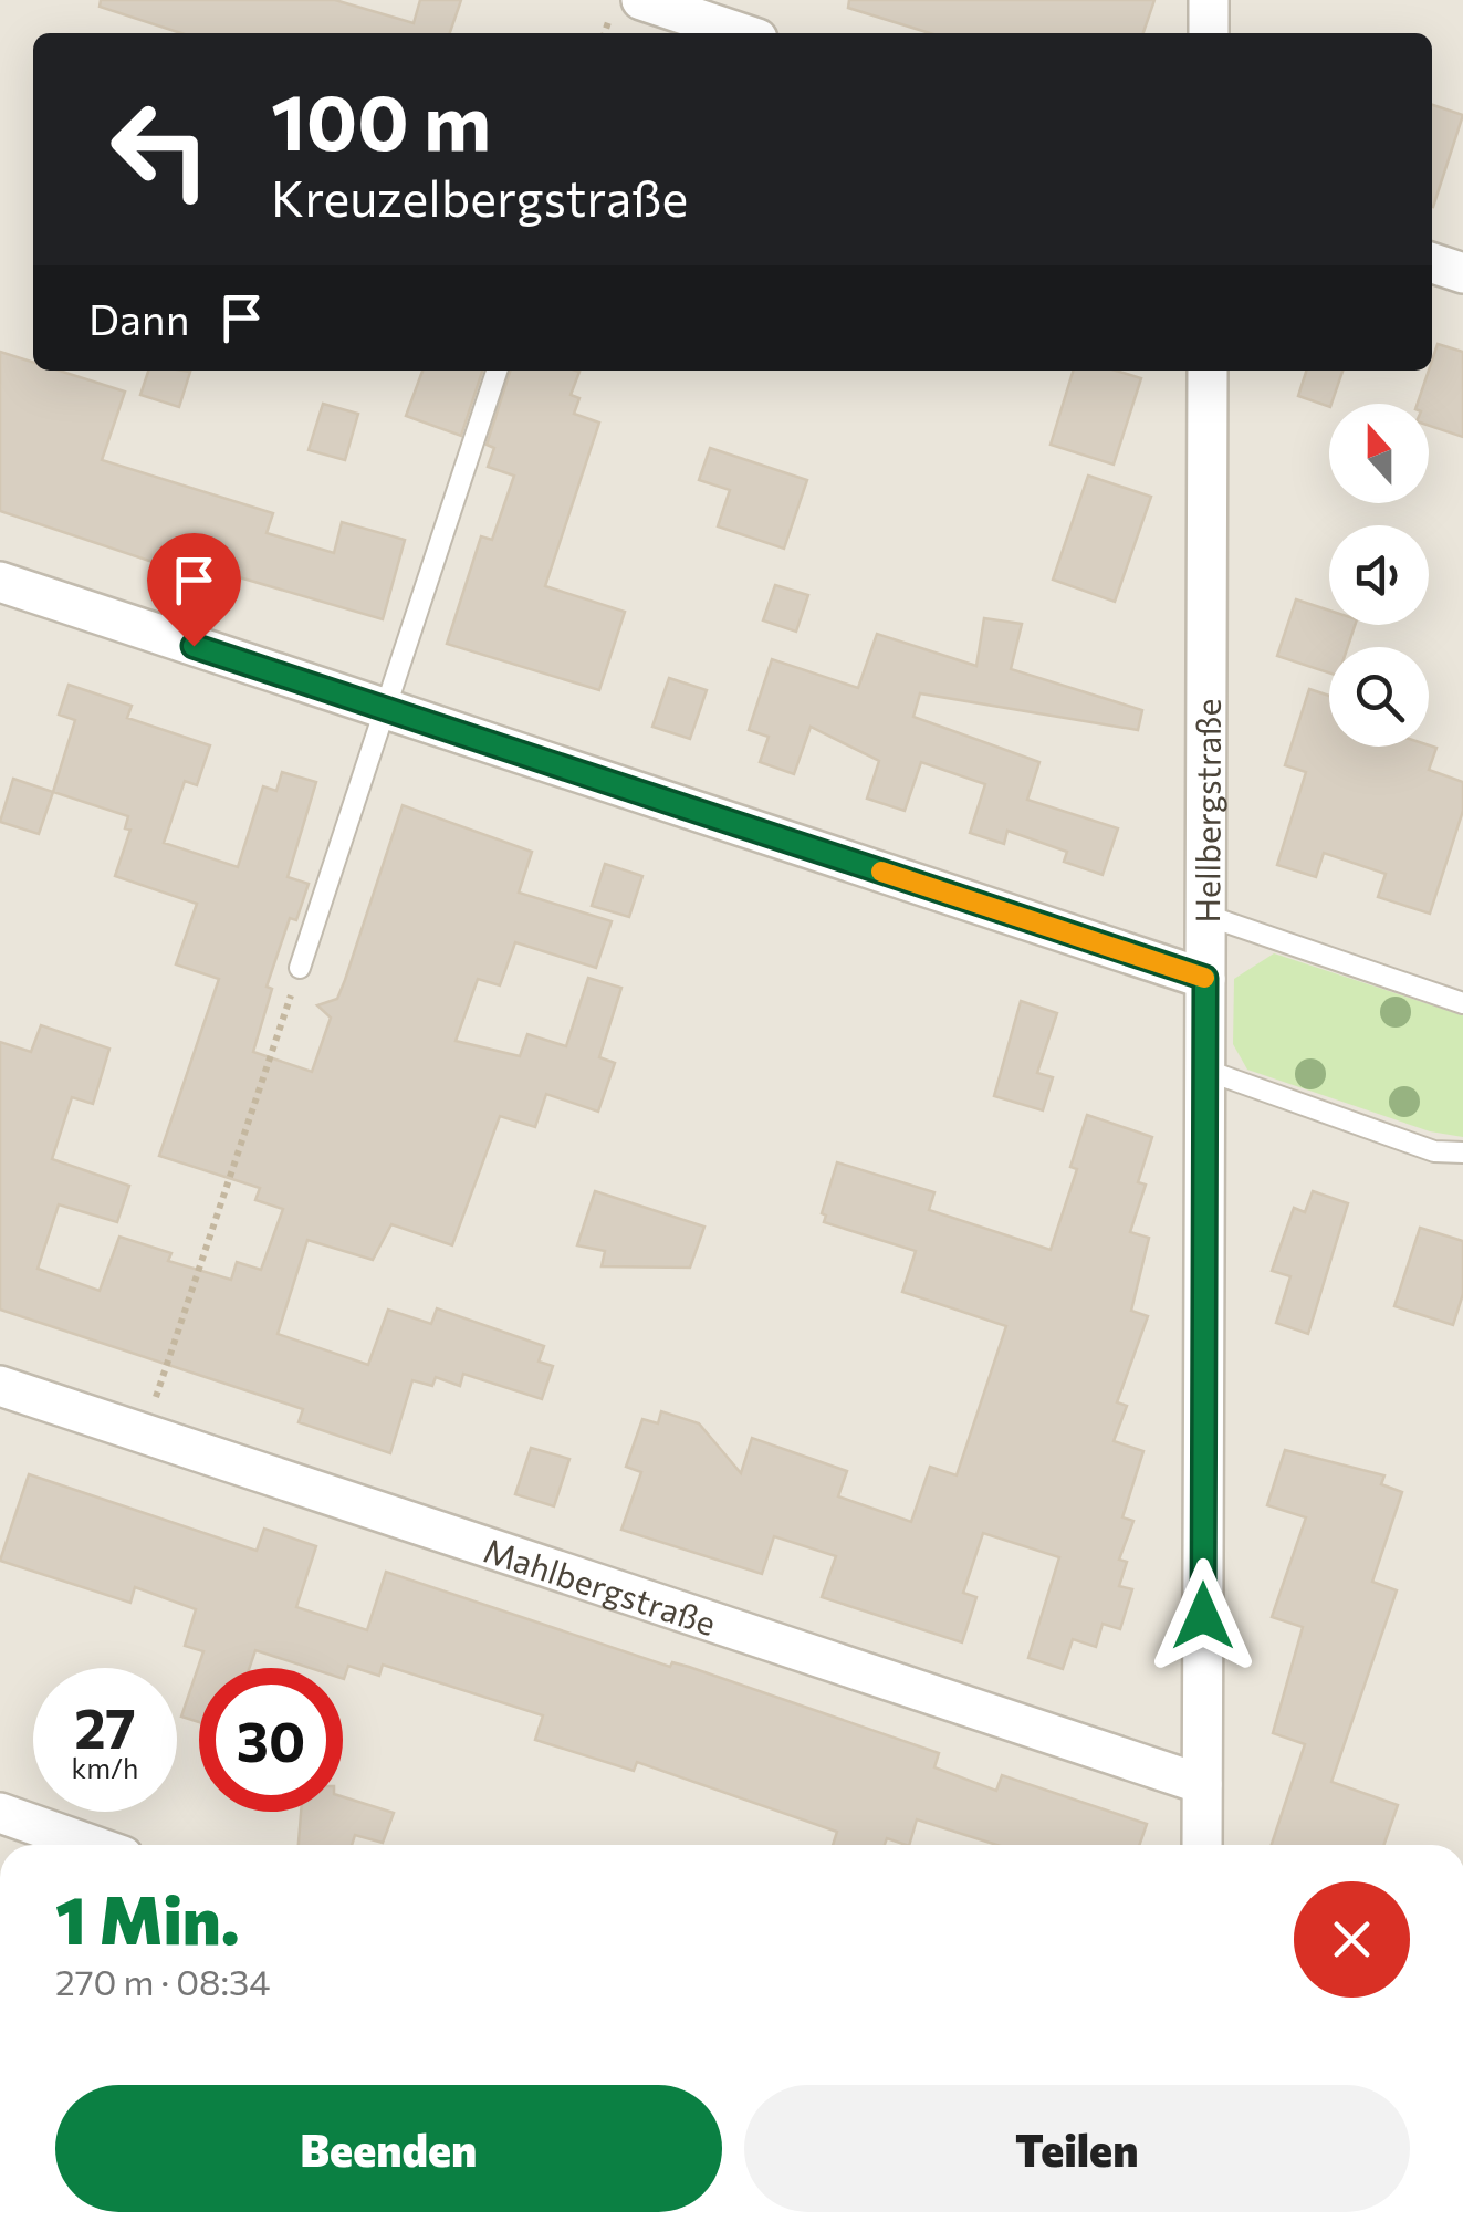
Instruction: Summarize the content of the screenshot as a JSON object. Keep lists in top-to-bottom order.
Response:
{
  "streets": {
    "street": ["Hellbergstraße", "Mahlbergstraße"]
  },
  "crossings": [
    ["Hellbergstraße", "Mahlbergstraße"]
  ],
  "north": "top",
  "page": {
    "turn": ["100 m", "Kreuzelbergstraße"],
    "then": "Dann",
    "speed": "27 km/h",
    "limit": "30",
    "heading": ["1 Min.", "270 m · 08:34"],
    "buttons": ["Beenden", "Teilen"]
  }
}
